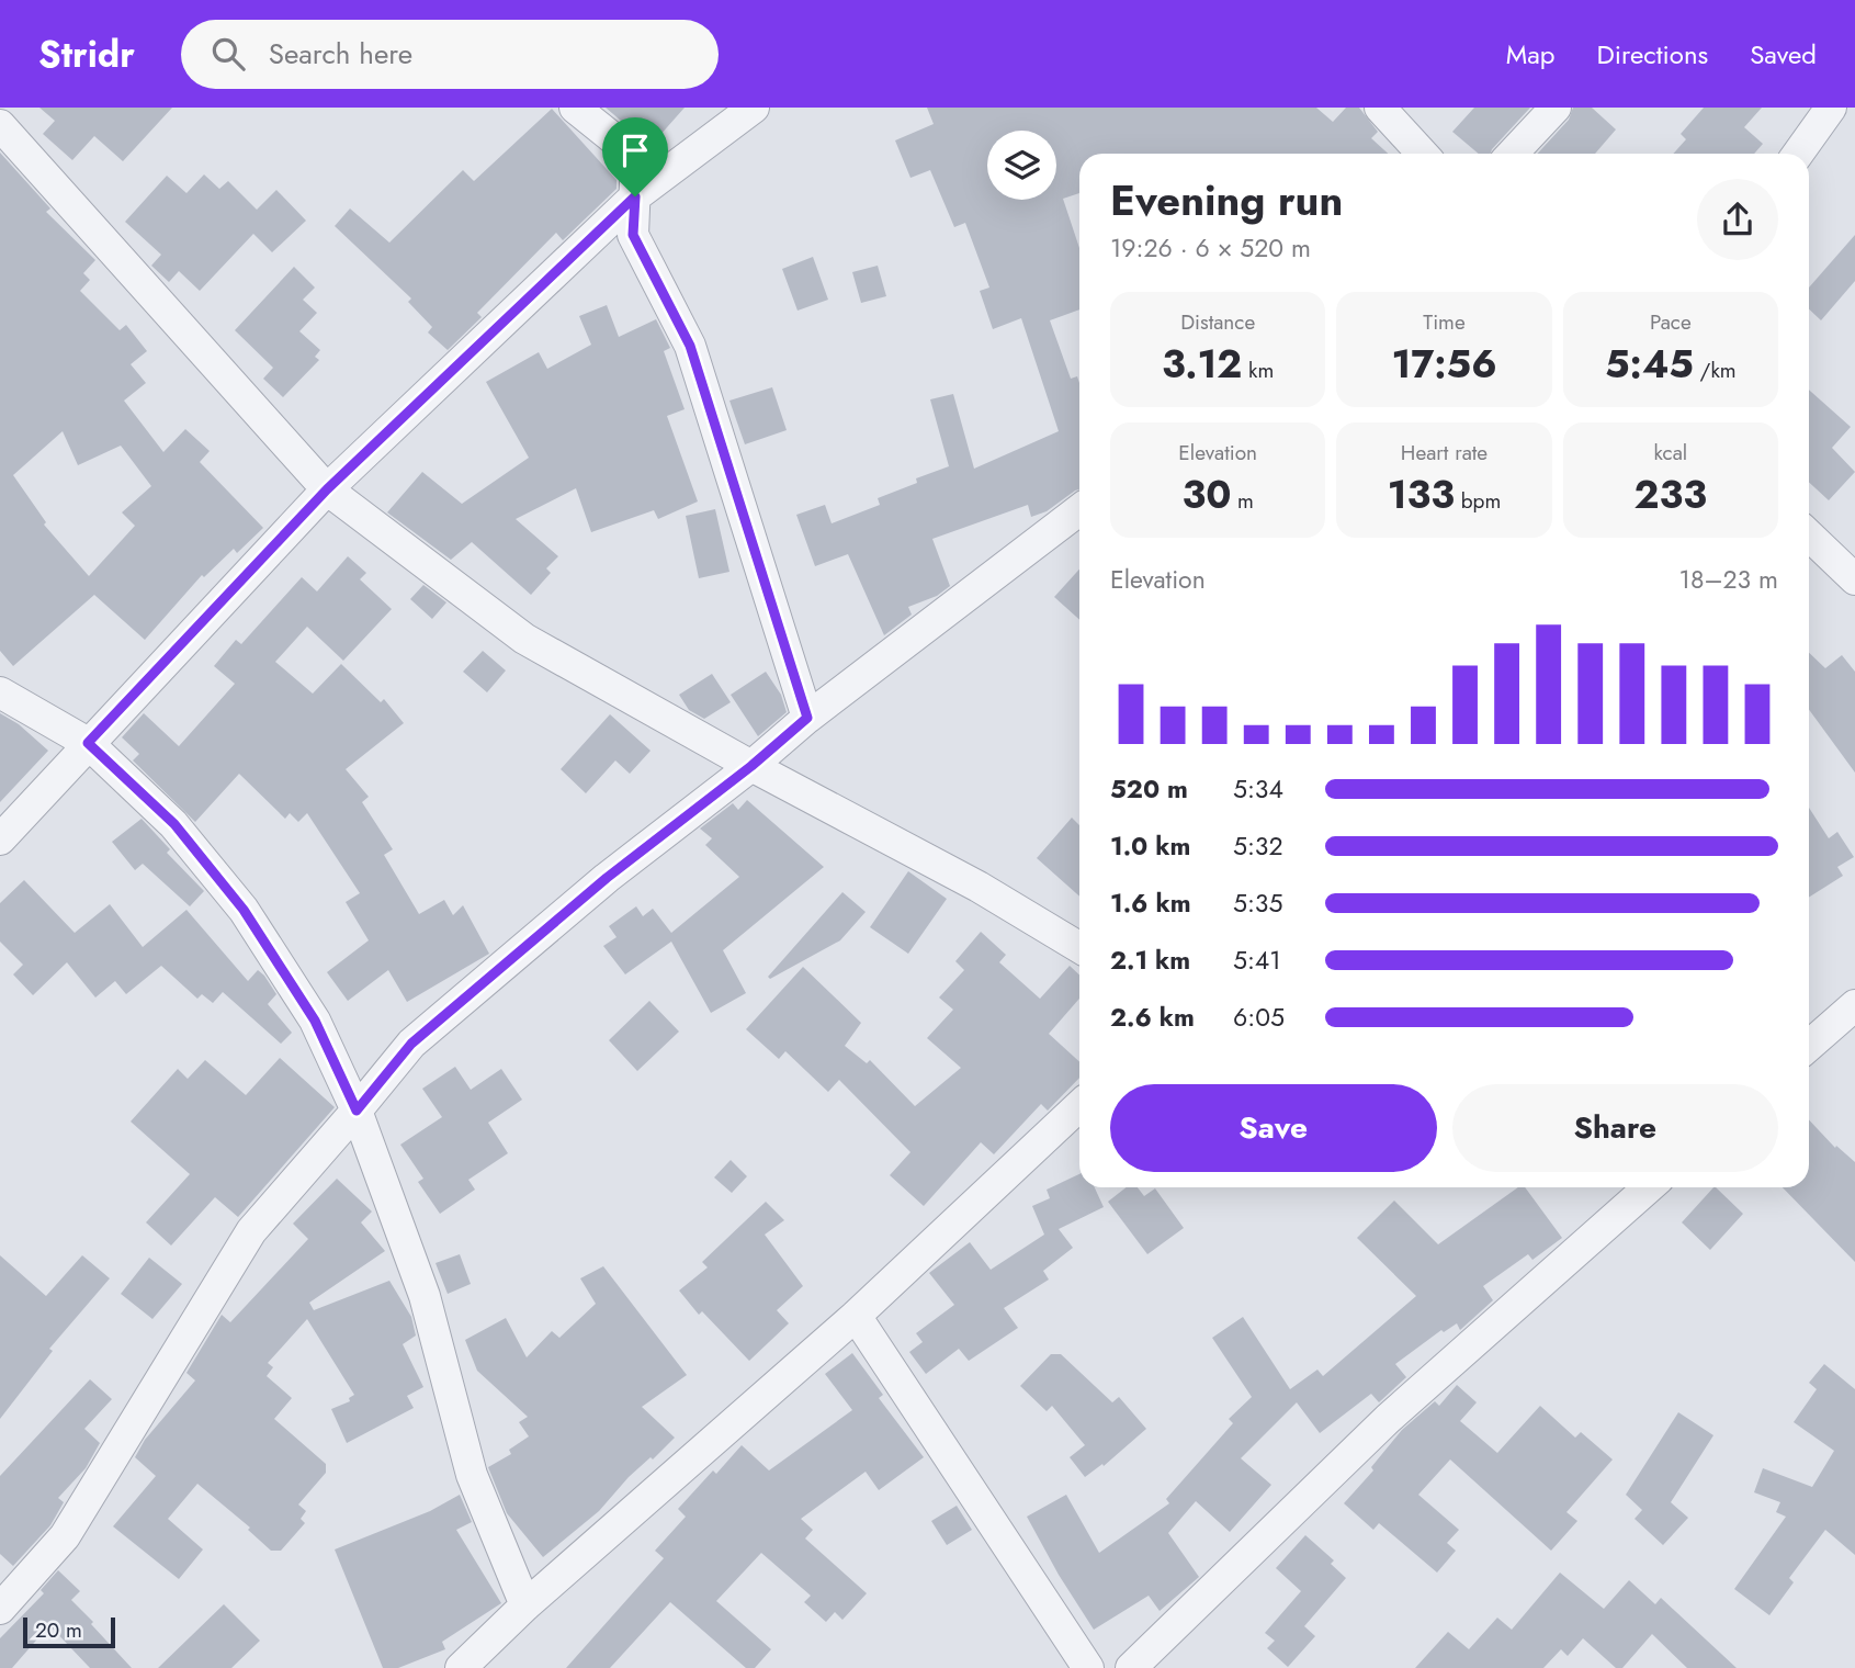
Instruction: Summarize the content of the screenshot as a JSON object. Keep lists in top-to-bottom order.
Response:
{
  "scale_bar": "20 m",
  "page": {
    "header": "Stridr",
    "search": "Search here",
    "nav": ["Map", "Directions", "Saved"],
    "heading": ["Evening run", "19:26 · 6 × 520 m"],
    "stats": [
      ["Distance", "3.12 km"],
      ["Time", "17:56"],
      ["Pace", "5:45 /km"],
      ["Elevation", "30 m"],
      ["Heart rate", "133 bpm"],
      ["kcal", "233"]
    ],
    "chart": ["Elevation", "18–23 m"],
    "list": [
      {
        "name": "520 m",
        "note": "5:34"
      },
      {
        "name": "1.0 km",
        "note": "5:32"
      },
      {
        "name": "1.6 km",
        "note": "5:35"
      },
      {
        "name": "2.1 km",
        "note": "5:41"
      },
      {
        "name": "2.6 km",
        "note": "6:05"
      }
    ],
    "buttons": ["Save", "Share"],
    "scale": "20 m"
  }
}
